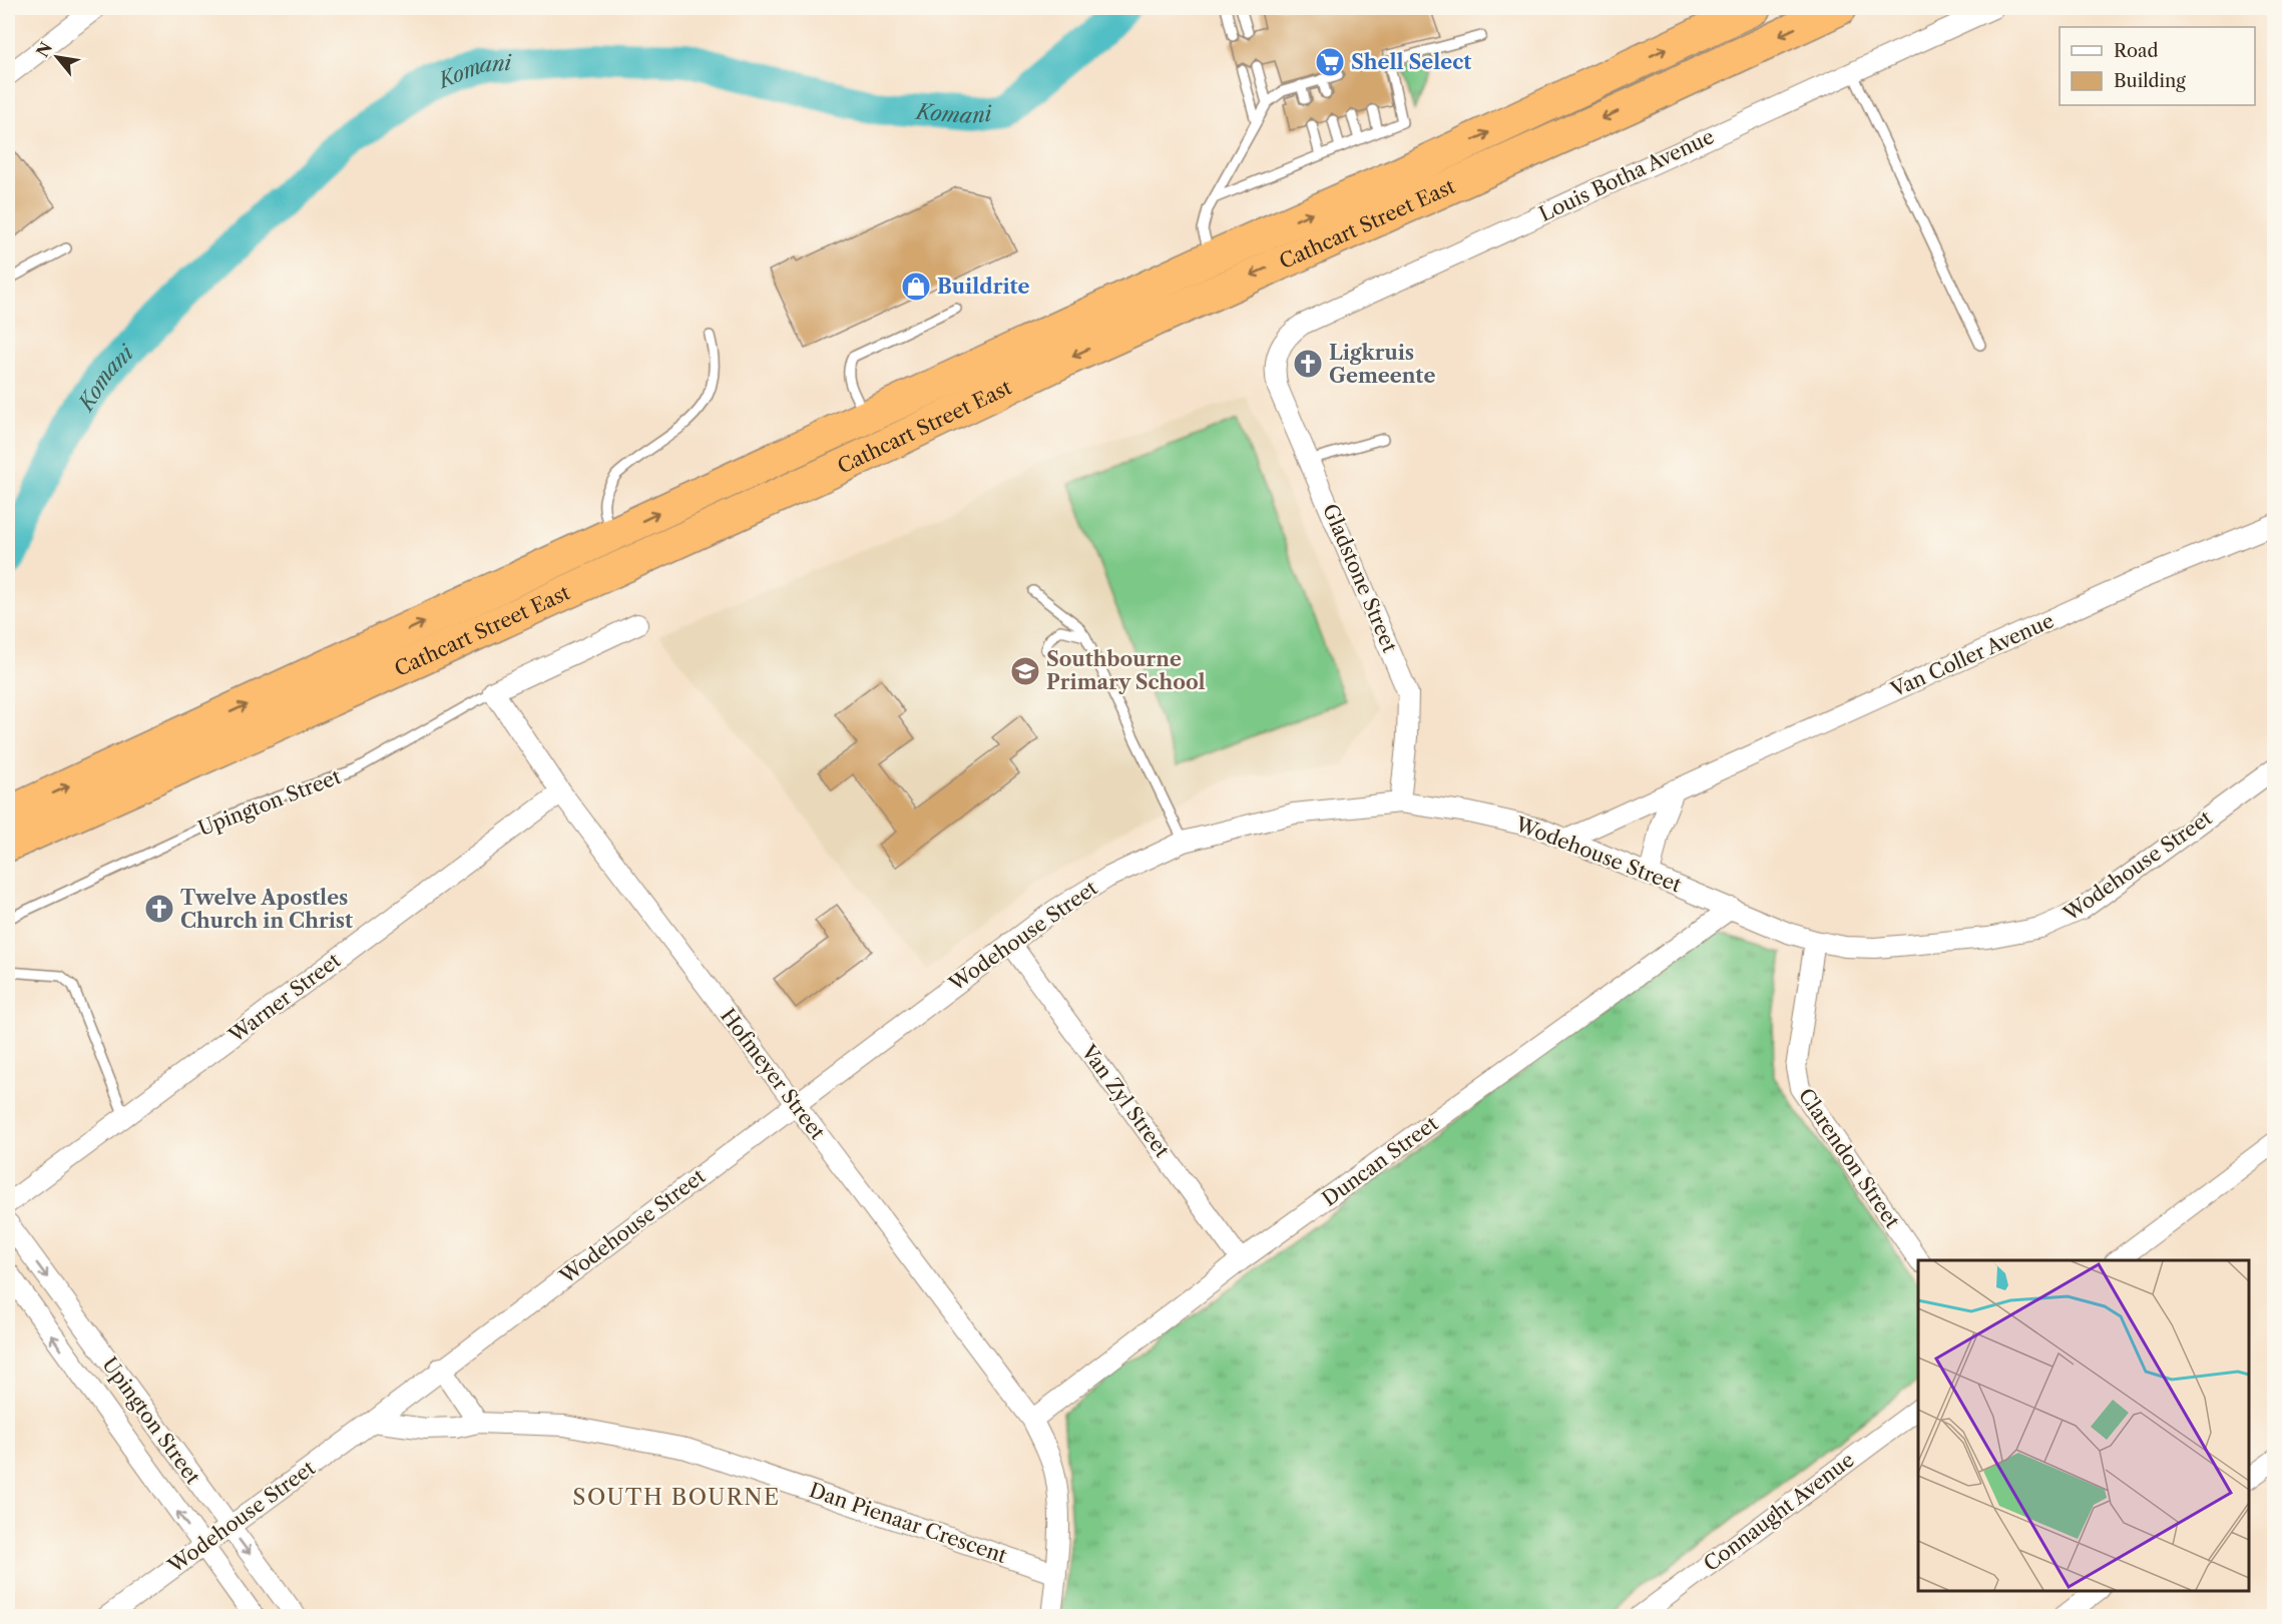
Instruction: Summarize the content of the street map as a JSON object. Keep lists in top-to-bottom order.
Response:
{
  "streets": {
    "highway": ["Cathcart Street East"],
    "street": [
      "Louis Botha Avenue",
      "Gladstone Street",
      "Van Coller Avenue",
      "Upington Street",
      "Wodehouse Street",
      "Warner Street",
      "Hofmeyer Street",
      "Van Zyl Street",
      "Clarendon Street",
      "Duncan Street",
      "Connaught Avenue",
      "Dan Pienaar Crescent"
    ]
  },
  "crossings": [
    ["Louis Botha Avenue", "Gladstone Street"],
    ["Gladstone Street", "Wodehouse Street"],
    ["Van Coller Avenue", "Wodehouse Street"],
    ["Upington Street", "Wodehouse Street"],
    ["Upington Street", "Hofmeyer Street"],
    ["Wodehouse Street", "Hofmeyer Street"],
    ["Wodehouse Street", "Van Zyl Street"],
    ["Wodehouse Street", "Clarendon Street"],
    ["Wodehouse Street", "Duncan Street"],
    ["Wodehouse Street", "Dan Pienaar Crescent"],
    ["Warner Street", "Hofmeyer Street"],
    ["Hofmeyer Street", "Duncan Street"],
    ["Hofmeyer Street", "Dan Pienaar Crescent"],
    ["Van Zyl Street", "Duncan Street"]
  ],
  "districts": ["SOUTH BOURNE"],
  "water": ["Komani"],
  "places": {
    "supermarket": ["Shell Select"],
    "shop": ["Buildrite"],
    "church": ["Ligkruis Gemeente", "Twelve Apostles Church in Christ"],
    "school or university": ["Southbourne Primary School"]
  },
  "legend": ["Road", "Building"],
  "north": "top left"
}
